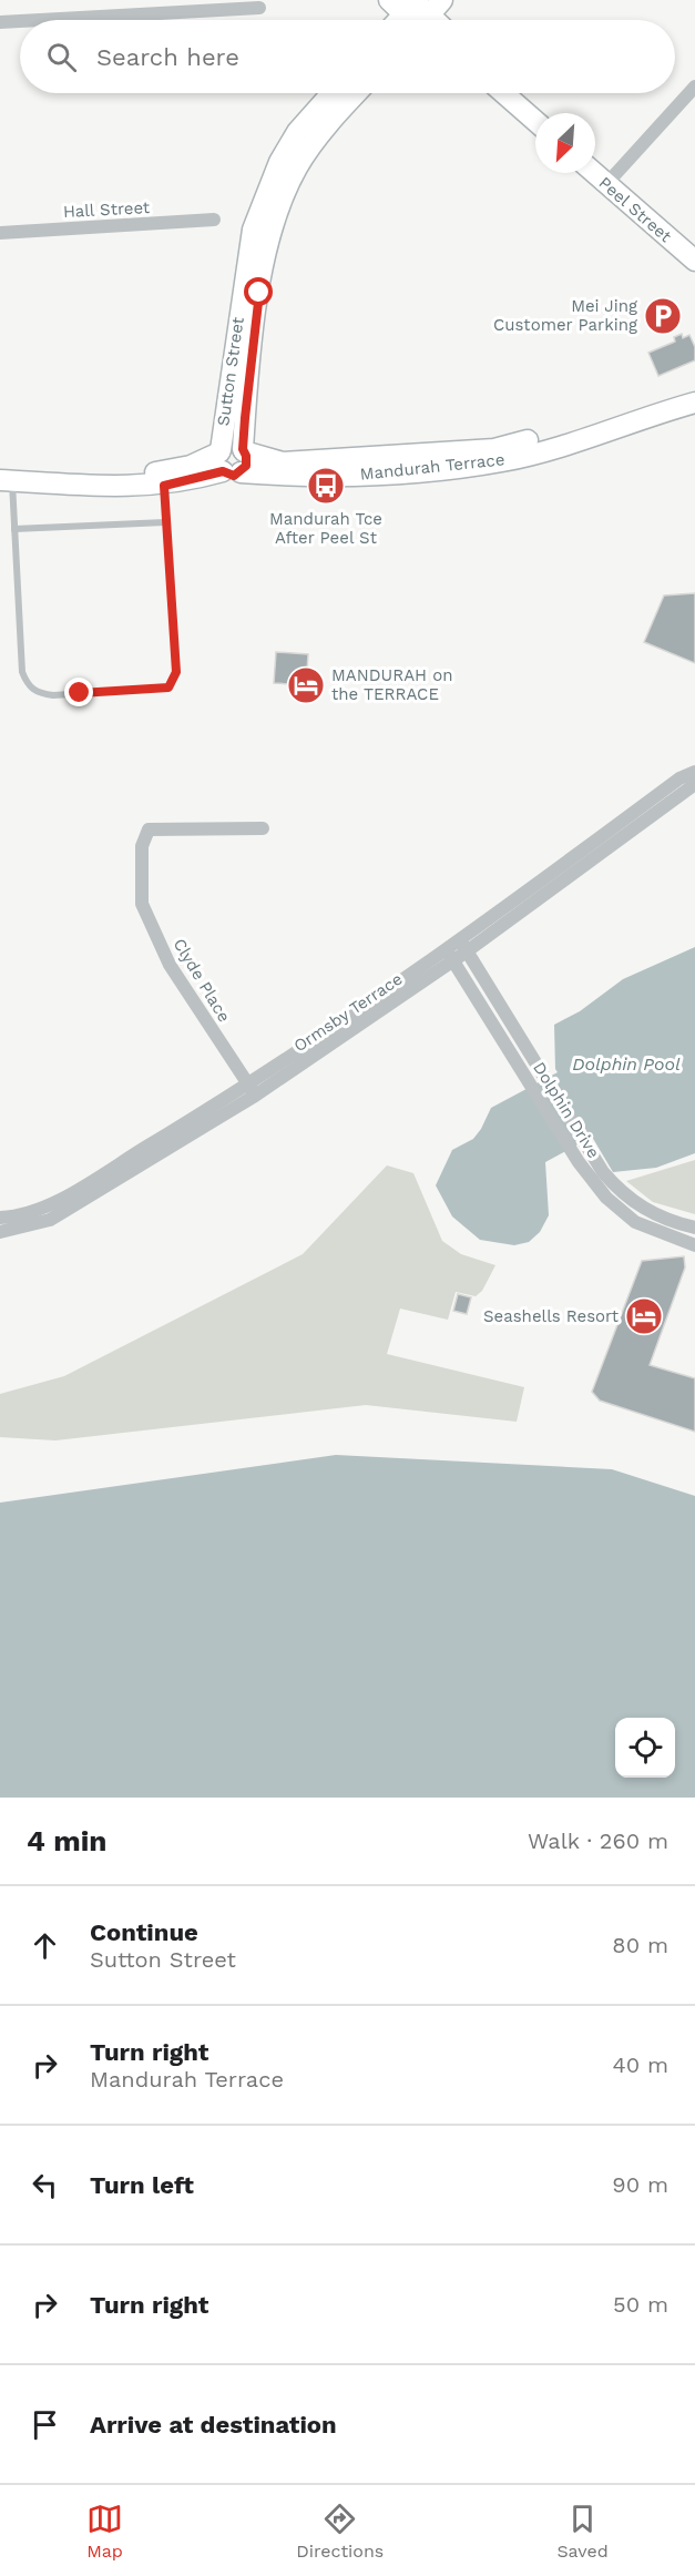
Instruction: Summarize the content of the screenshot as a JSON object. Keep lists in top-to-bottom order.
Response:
{
  "streets": {
    "main road": ["Peel Street", "Sutton Street", "Mandurah Terrace"],
    "street": [
      "Hall Street",
      "Clyde Place",
      "Ormsby Terrace",
      "Dolphin Drive"
    ]
  },
  "crossings": [
    ["Sutton Street", "Mandurah Terrace"],
    ["Clyde Place", "Ormsby Terrace"],
    ["Ormsby Terrace", "Dolphin Drive"]
  ],
  "water": ["Dolphin Pool"],
  "places": {
    "parking": ["Mei Jing Customer Parking"],
    "bus stop": ["Mandurah Tce After Peel St"],
    "hotel": ["MANDURAH on the TERRACE", "Seashells Resort"]
  },
  "north": "bottom left",
  "page": {
    "search": "Search here",
    "heading": ["4 min", "Walk · 260 m"],
    "list": [
      ["Continue", "Sutton Street", "80 m"],
      ["Turn right", "Mandurah Terrace", "40 m"],
      ["Turn left", "90 m"],
      ["Turn right", "50 m"],
      "Arrive at destination"
    ],
    "nav": ["Map", "Directions", "Saved"]
  }
}
